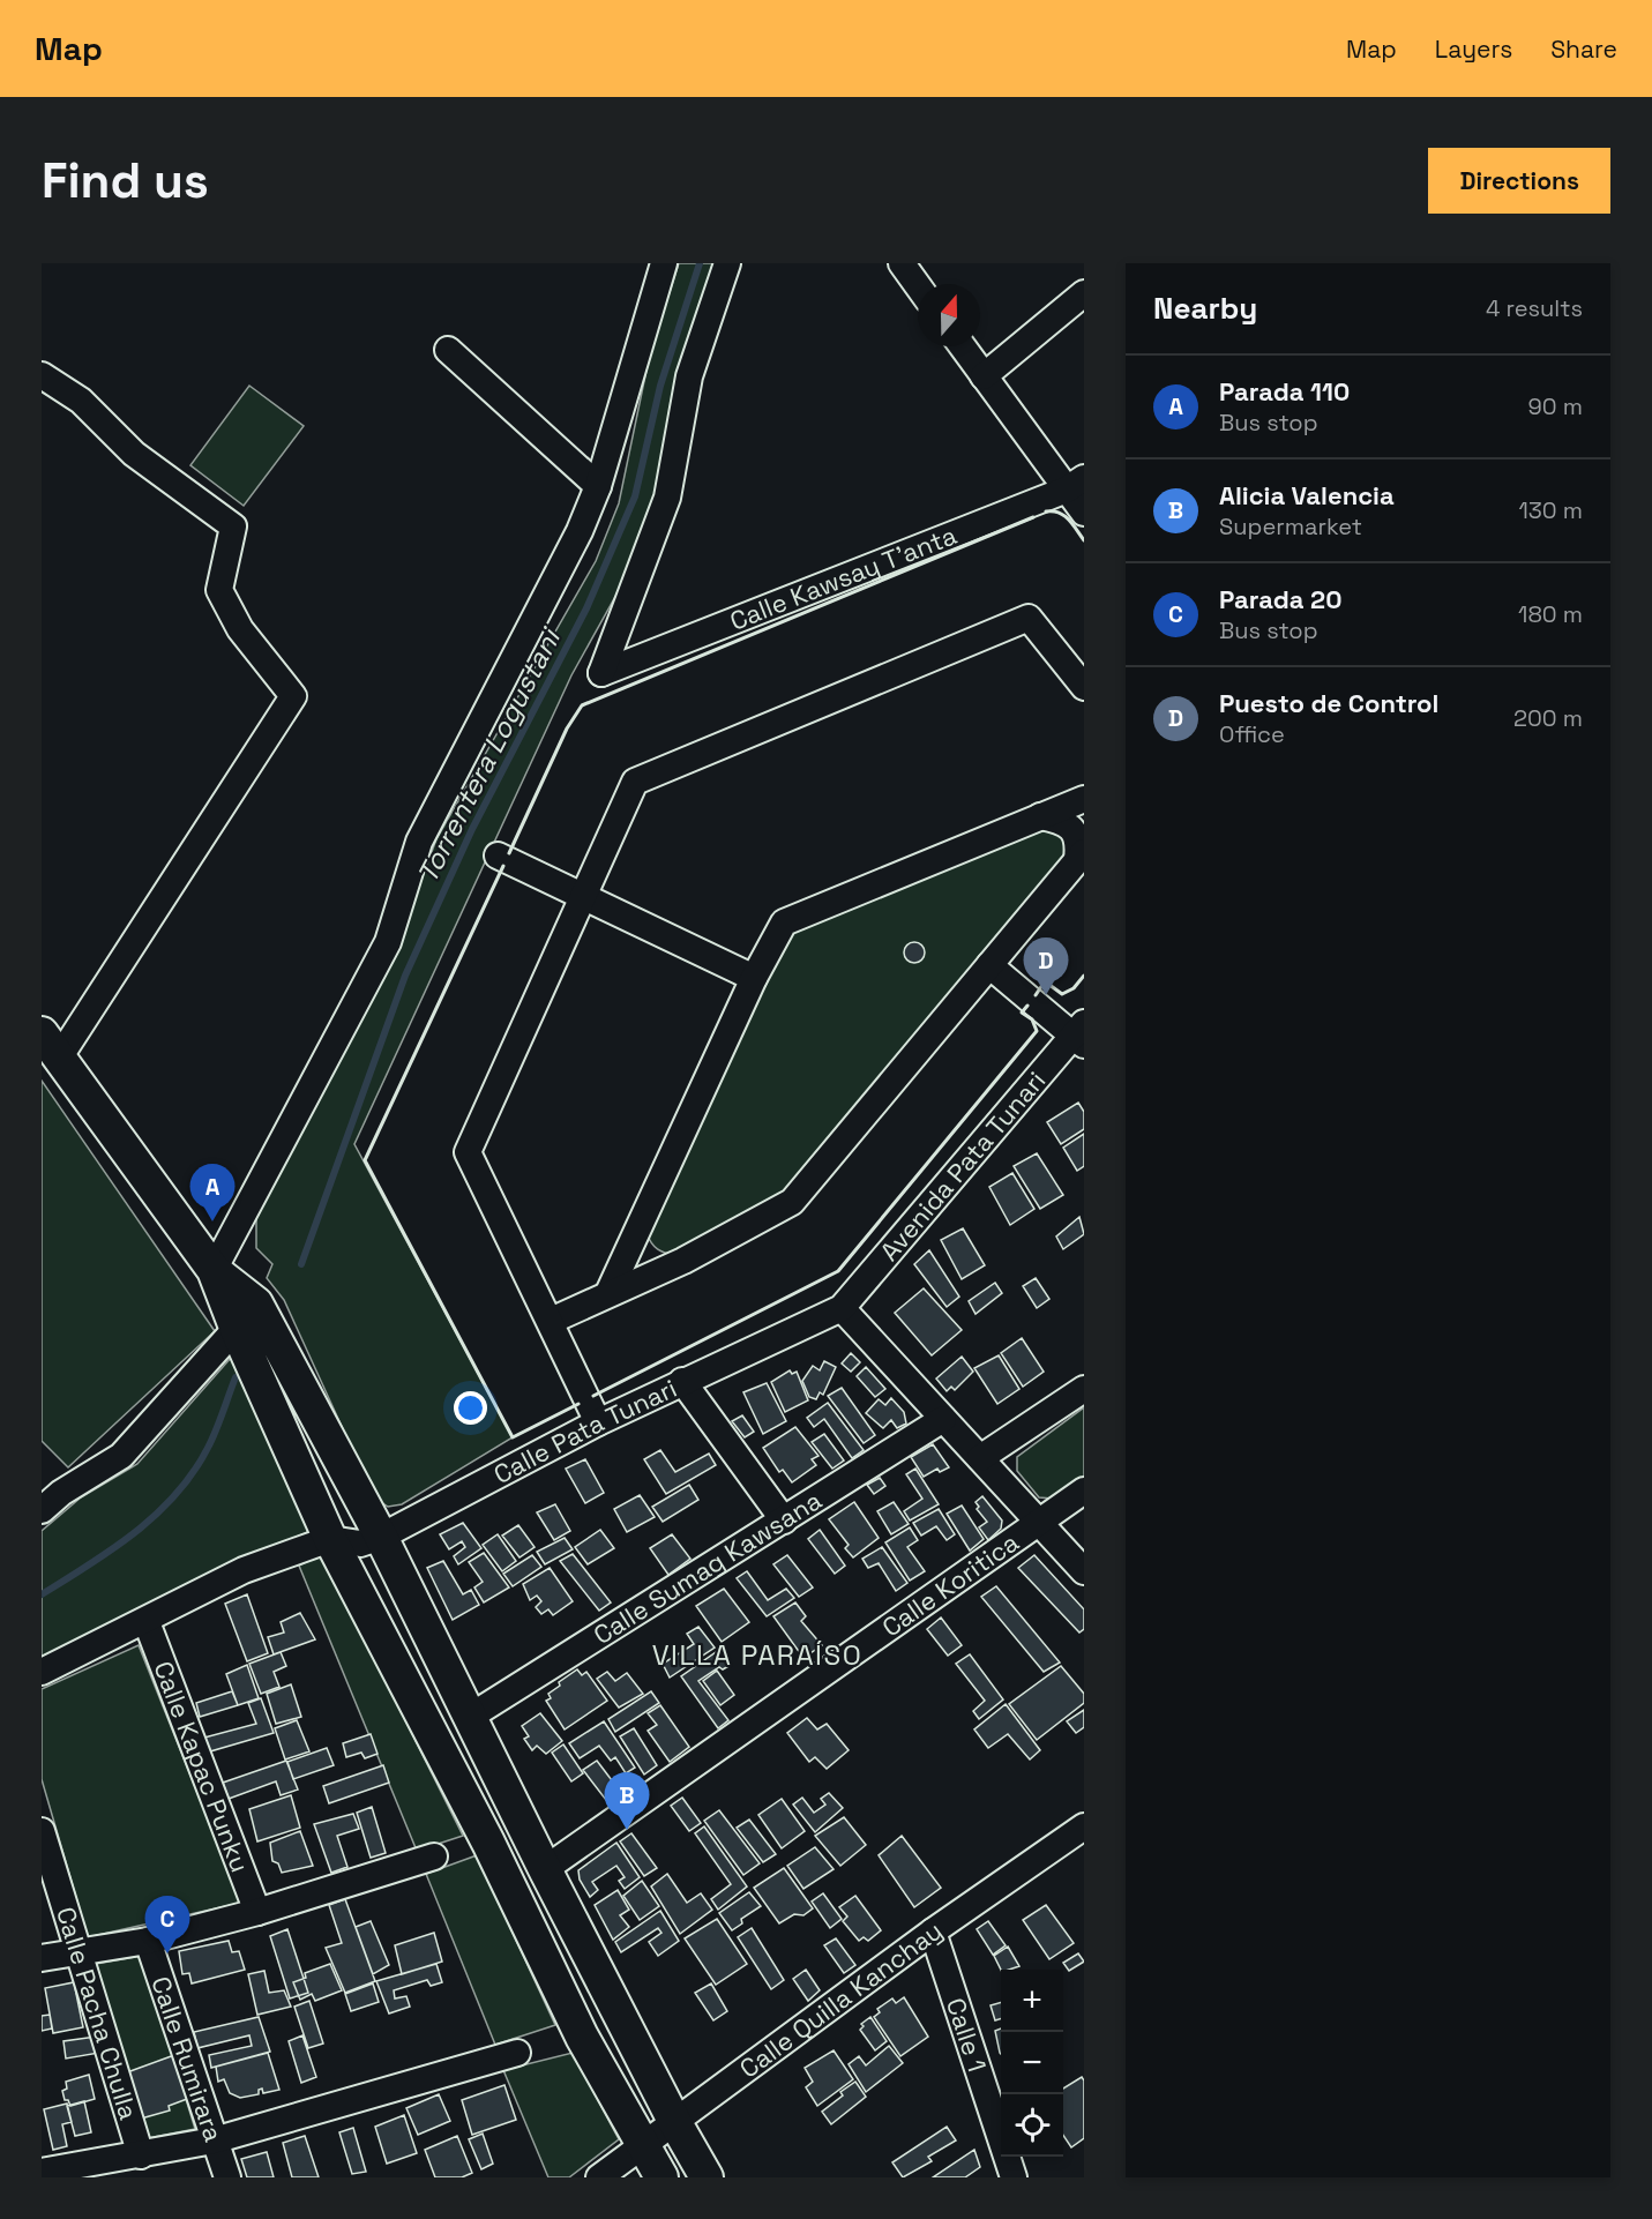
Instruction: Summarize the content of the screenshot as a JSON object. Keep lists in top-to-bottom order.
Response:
{
  "streets": {
    "street": [
      "Calle Kawsay T'anta",
      "Avenida Pata Tunari",
      "Calle Pata Tunari",
      "Calle Sumag Kawsana",
      "Calle Koritica",
      "Calle Kapac Punku",
      "Calle Quilla Kanchay",
      "Calle Pacha Chulla",
      "Calle 1",
      "Calle Rumirara"
    ]
  },
  "crossings": [
    ["Avenida Pata Tunari", "Calle Pata Tunari"],
    ["Calle Quilla Kanchay", "Calle 1"]
  ],
  "districts": ["VILLA PARAÍSO"],
  "water": ["Torrentera Logustani"],
  "north": "top",
  "page": {
    "header": "Map",
    "nav": ["Map", "Layers", "Share"],
    "buttons": "Directions",
    "title": "Find us",
    "heading": ["Nearby", "4 results"],
    "list": [
      {
        "mark": "A",
        "name": "Parada 110",
        "note": "Bus stop",
        "value": "90 m"
      },
      {
        "mark": "B",
        "name": "Alicia Valencia",
        "note": "Supermarket",
        "value": "130 m"
      },
      {
        "mark": "C",
        "name": "Parada 20",
        "note": "Bus stop",
        "value": "180 m"
      },
      {
        "mark": "D",
        "name": "Puesto de Control",
        "note": "Office",
        "value": "200 m"
      }
    ],
    "pins": [
      "D",
      "A",
      "B",
      "C"
    ],
    "map_buttons": ["+", "−"]
  }
}
